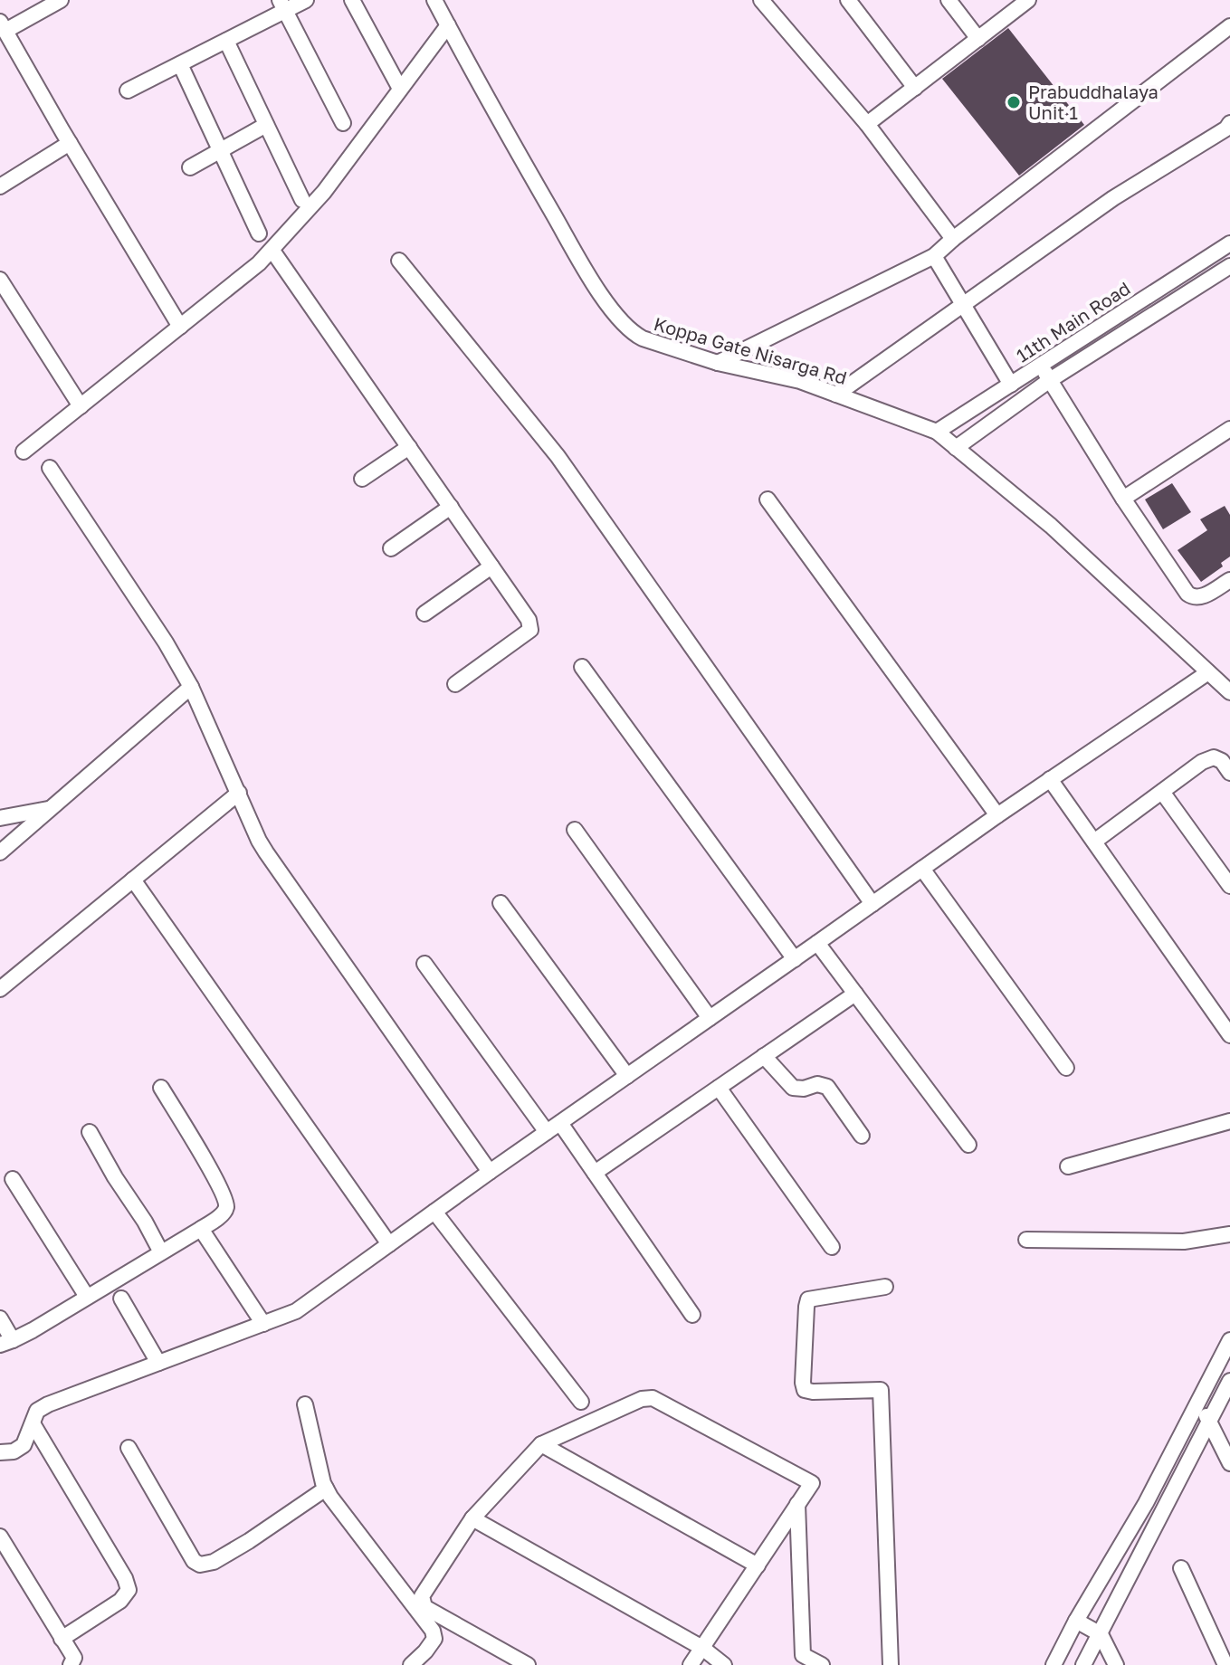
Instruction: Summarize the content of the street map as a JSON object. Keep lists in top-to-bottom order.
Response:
{
  "streets": {
    "street": ["11th Main Road", "Koppa Gate Nisarga Rd"]
  },
  "crossings": [
    ["11th Main Road", "Koppa Gate Nisarga Rd"]
  ],
  "places": ["Prabuddhalaya Unit 1"]
}
